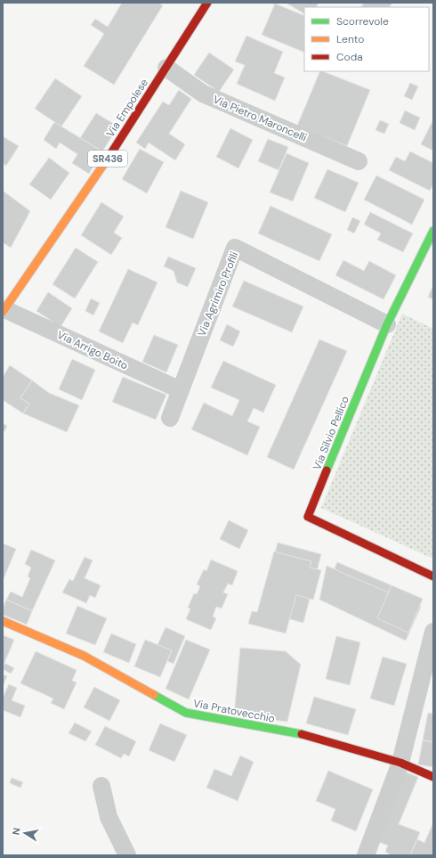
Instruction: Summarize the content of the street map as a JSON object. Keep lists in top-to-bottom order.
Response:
{
  "streets": {
    "street": [
      "Via Empolese",
      "Via Pietro Maroncelli",
      "SR436",
      "Via Agrimiro Profili",
      "Via Arrigo Boito",
      "Via Silvio Pellico",
      "Via Pratovecchio"
    ]
  },
  "crossings": [
    ["Via Empolese", "Via Pietro Maroncelli"],
    ["Via Empolese", "Via Arrigo Boito"],
    ["Via Agrimiro Profili", "Via Arrigo Boito"],
    ["Via Agrimiro Profili", "Via Silvio Pellico"]
  ],
  "legend": ["Scorrevole", "Lento", "Coda"],
  "north": "left"
}
